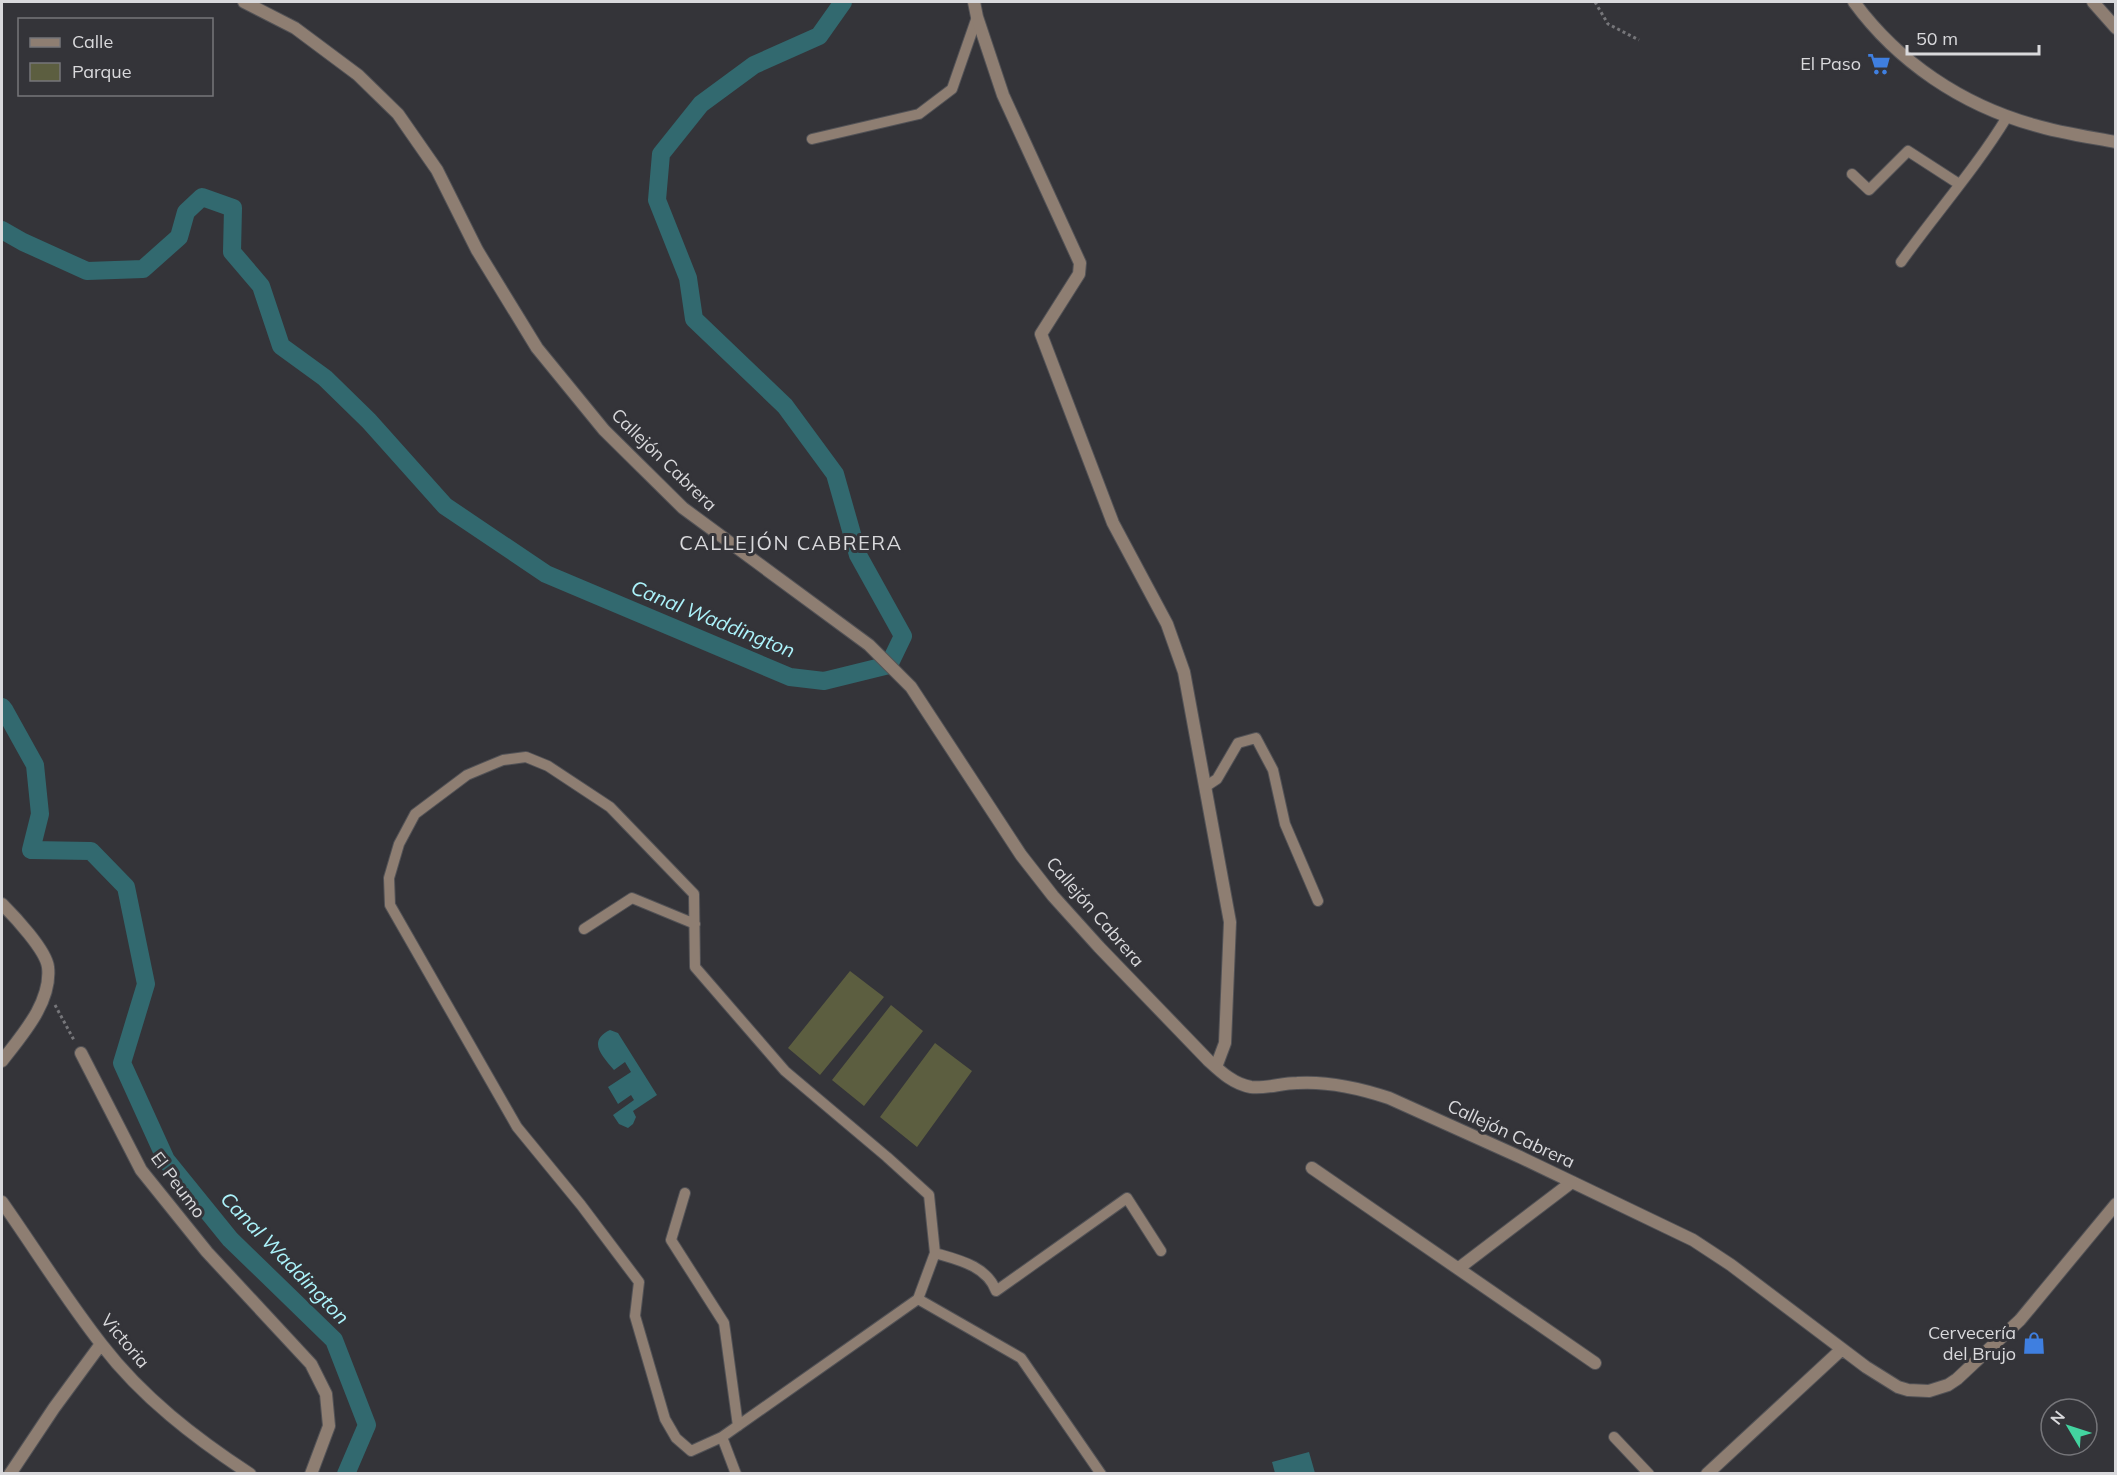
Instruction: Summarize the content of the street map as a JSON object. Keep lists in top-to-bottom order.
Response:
{
  "streets": {
    "street": ["Callejón Cabrera", "El Peumo", "Victoria"]
  },
  "districts": ["CALLEJÓN CABRERA"],
  "water": ["Canal Waddington"],
  "places": {
    "supermarket": ["El Paso"],
    "shop": ["Cervecería del Brujo"]
  },
  "legend": ["Calle", "Parque"],
  "scale_bar": "50 m",
  "north": "top left"
}
